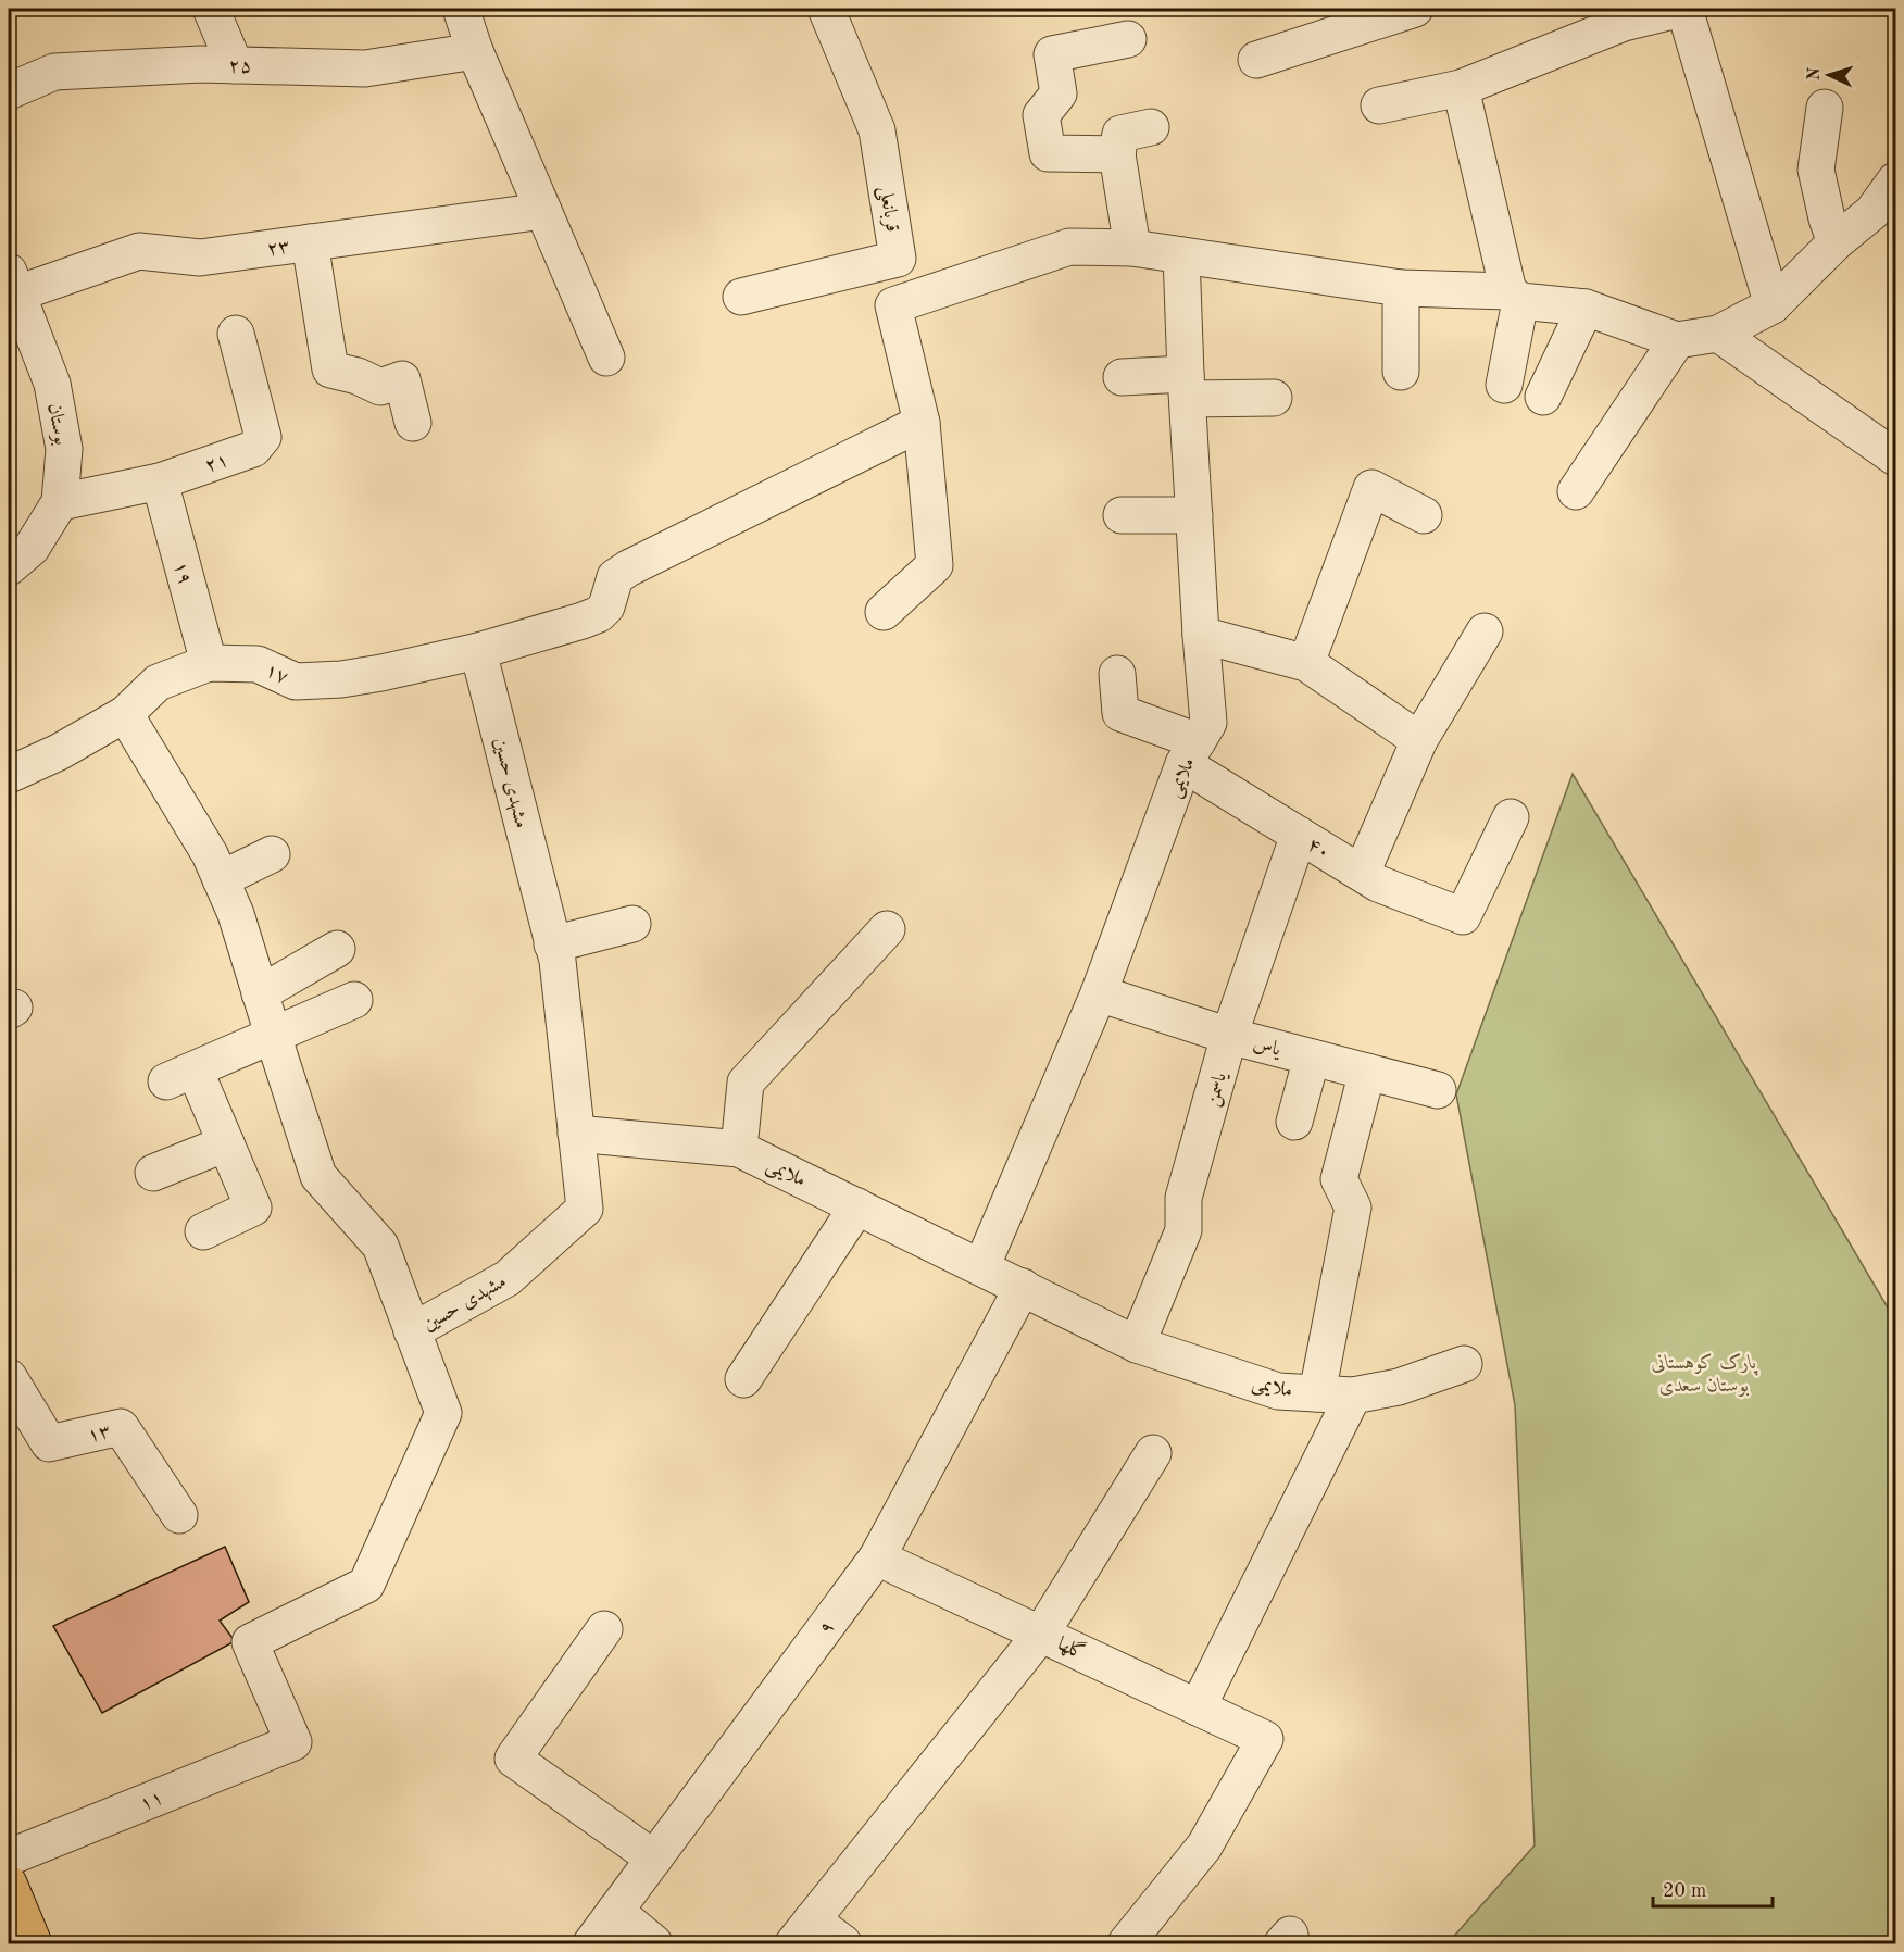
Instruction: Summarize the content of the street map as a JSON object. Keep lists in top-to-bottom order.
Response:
{
  "streets": {
    "street": [
      "۲۵",
      "قربانعلی",
      "۲۳",
      "بوستان",
      "۲۱",
      "۱۹",
      "۱۷",
      "ملایمی",
      "مشهدی حسین",
      "۴۰",
      "یاس",
      "یاسمن",
      "۱۳",
      "۹",
      "گلها",
      "۱۱"
    ]
  },
  "crossings": [
    ["۲۳", "بوستان"],
    ["بوستان", "۲۱"],
    ["۲۱", "۱۹"],
    ["۱۹", "۱۷"],
    ["۱۷", "مشهدی حسین"],
    ["ملایمی", "مشهدی حسین"],
    ["ملایمی", "۴۰"],
    ["ملایمی", "یاس"],
    ["ملایمی", "یاسمن"],
    ["ملایمی", "۹"],
    ["مشهدی حسین", "۱۱"],
    ["۴۰", "یاسمن"],
    ["یاس", "یاسمن"],
    ["۹", "گلها"]
  ],
  "parks": ["پارک کوهستانی بوستان سعدی"],
  "scale_bar": "20 m",
  "north": "left"
}
